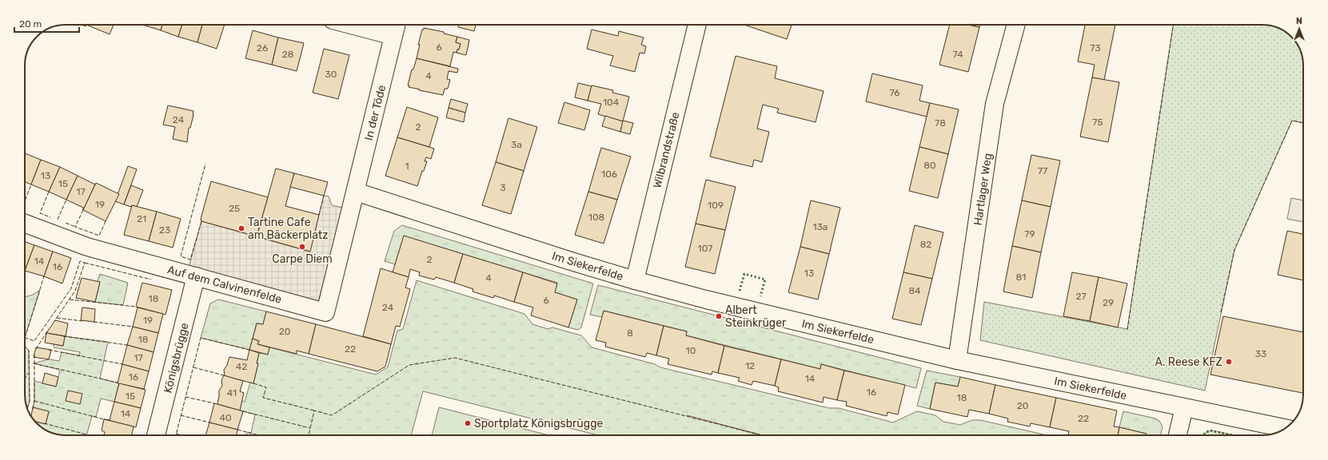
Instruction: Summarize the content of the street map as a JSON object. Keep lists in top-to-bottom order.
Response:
{
  "streets": {
    "street": [
      "In der Töde",
      "Wilbrandstraße",
      "Hartlager Weg",
      "Im Siekerfelde",
      "Auf dem Calvinenfelde",
      "Königsbrügge"
    ]
  },
  "crossings": [
    ["In der Töde", "Im Siekerfelde"],
    ["In der Töde", "Auf dem Calvinenfelde"],
    ["Wilbrandstraße", "Im Siekerfelde"],
    ["Hartlager Weg", "Im Siekerfelde"],
    ["Im Siekerfelde", "Auf dem Calvinenfelde"],
    ["Auf dem Calvinenfelde", "Königsbrügge"]
  ],
  "places": [
    "Tartine Cafe am Bäckerplatz",
    "Carpe Diem",
    "Albert Steinkrüger",
    "A. Reese KFZ",
    "Sportplatz Königsbrügge"
  ],
  "house_numbers": [
    "6",
    "26",
    "73",
    "28",
    "74",
    "30",
    "4",
    "76",
    "104",
    "24",
    "75",
    "78",
    "2",
    "3a",
    "80",
    "1",
    "77",
    "106",
    "13",
    "15",
    "3",
    "17",
    "19",
    "109",
    "25",
    "108",
    "21",
    "13a",
    "23",
    "79",
    "82",
    "107",
    "2",
    "14",
    "16",
    "13",
    "81",
    "4",
    "84",
    "27",
    "18",
    "6",
    "29",
    "24",
    "19",
    "20",
    "8",
    "18",
    "22",
    "10",
    "33",
    "17",
    "12",
    "42",
    "16",
    "14",
    "16",
    "41",
    "15",
    "18",
    "20",
    "14",
    "40",
    "22"
  ],
  "scale_bar": "20 m",
  "north": "top"
}
